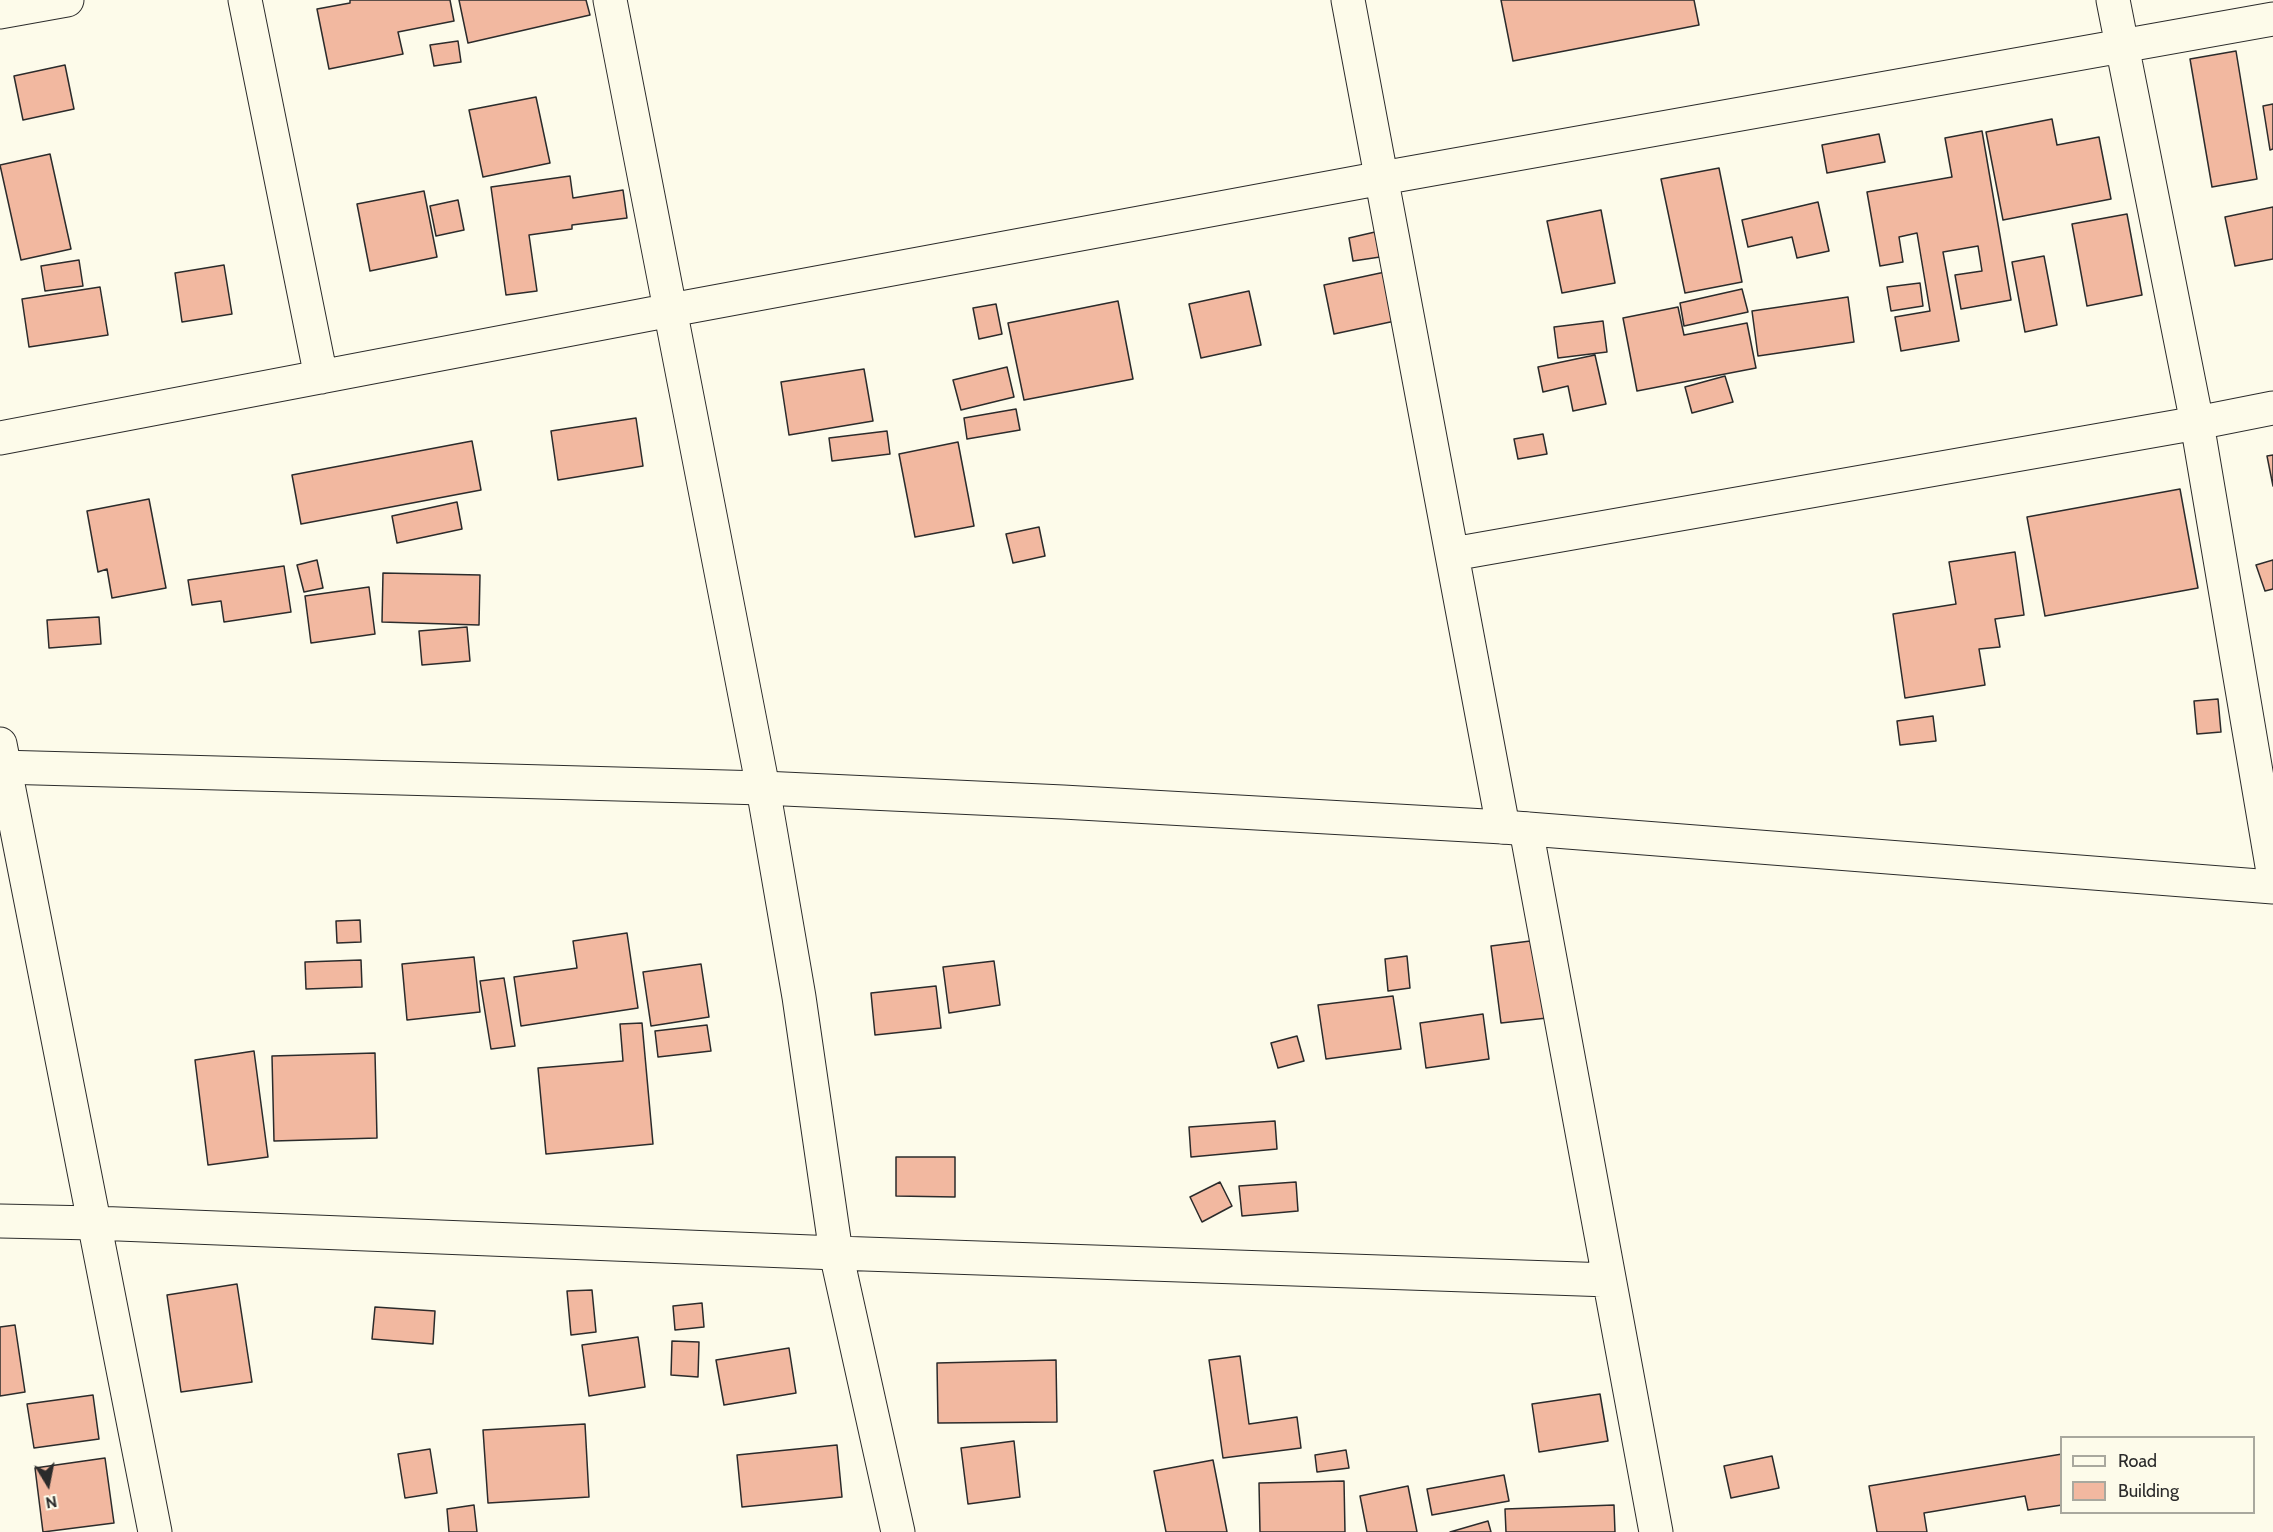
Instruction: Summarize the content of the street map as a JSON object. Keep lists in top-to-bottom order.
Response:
{
  "legend": ["Road", "Building"],
  "north": "bottom"
}
